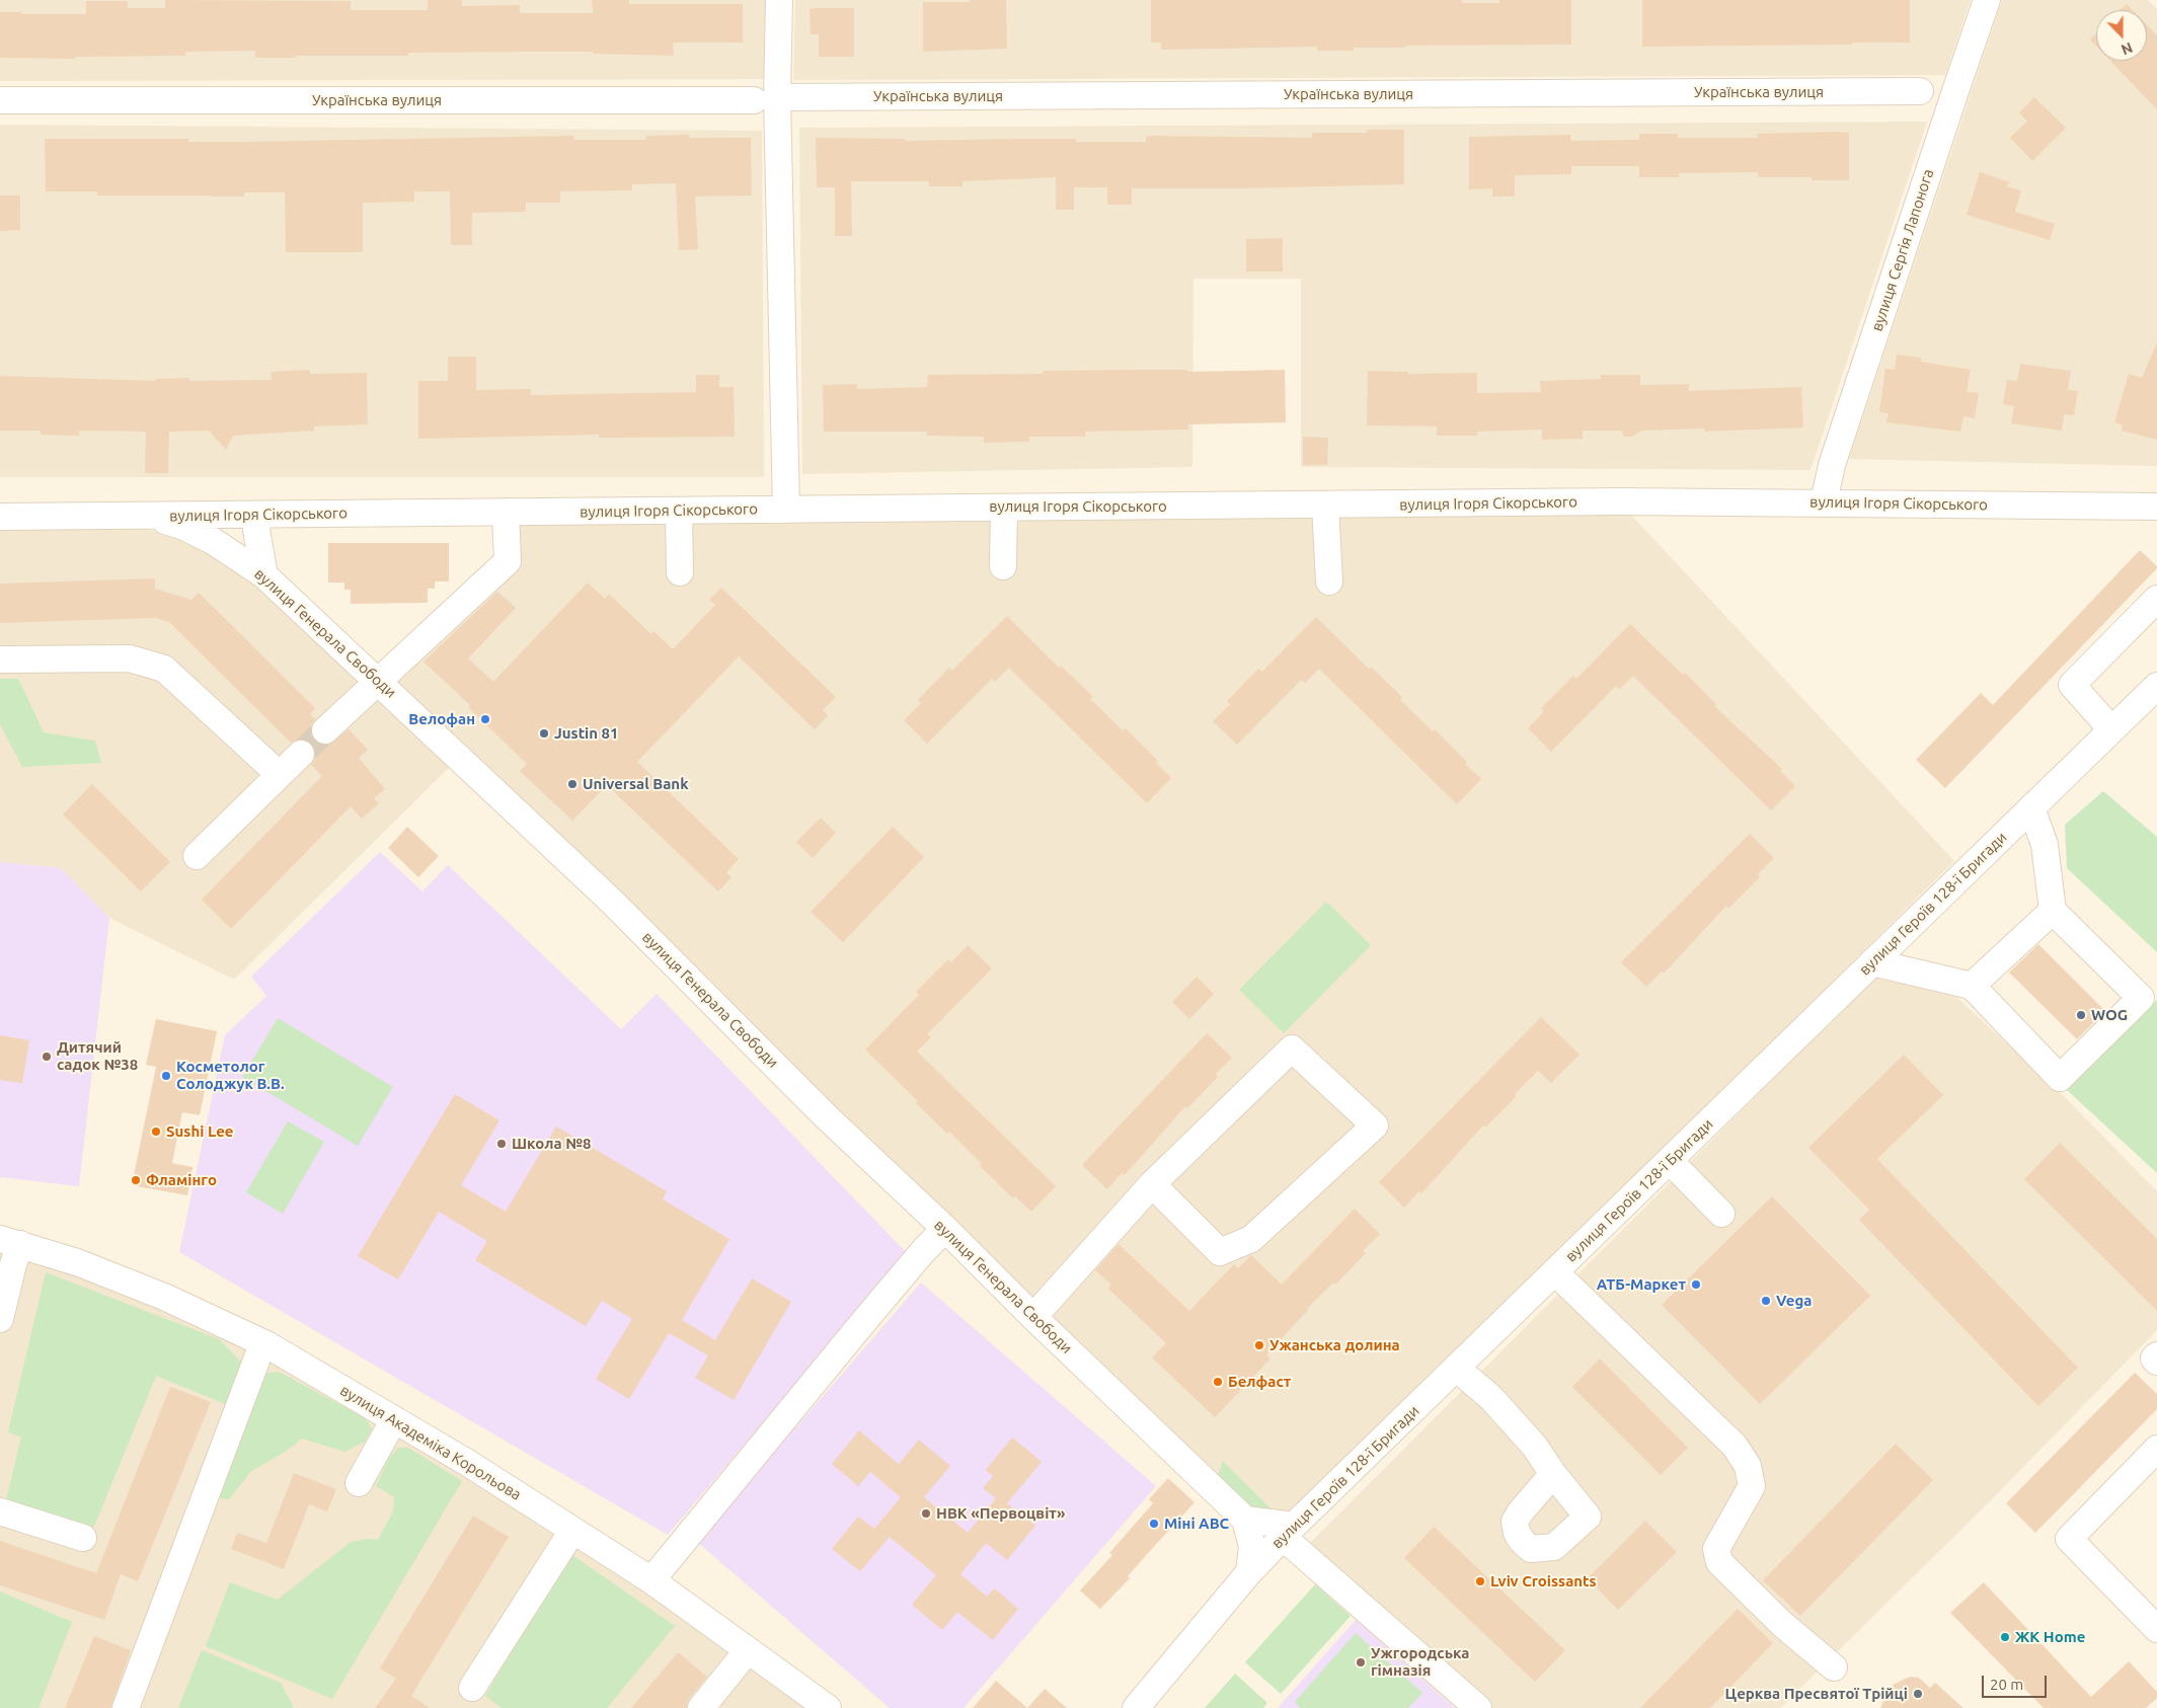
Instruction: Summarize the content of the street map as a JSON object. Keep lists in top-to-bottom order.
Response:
{
  "streets": {
    "street": [
      "Українська вулиця",
      "вулиця Сергія Лапонога",
      "вулиця Ігоря Сікорського",
      "вулиця Генерала Свободи",
      "вулиця Героїв 128-ї Бригади",
      "вулиця Академіка Корольова"
    ]
  },
  "crossings": [
    ["вулиця Сергія Лапонога", "вулиця Ігоря Сікорського"],
    ["вулиця Ігоря Сікорського", "вулиця Генерала Свободи"]
  ],
  "places": [
    "Велофан",
    "Justin 81",
    "Universal Bank",
    "WOG",
    "Дитячий садок №38",
    "Косметолог Солоджук В.В.",
    "Sushi Lee",
    "Школа №8",
    "Фламінго",
    "АТБ-Маркет",
    "Vega",
    "Ужанська долина",
    "Белфаст",
    "НВК «Первоцвіт»",
    "Міні ABC",
    "Lviv Croissants",
    "ЖК Home",
    "Ужгородська гімназія",
    "Церква Пресвятої Трійці"
  ],
  "scale_bar": "20 m",
  "north": "bottom"
}
